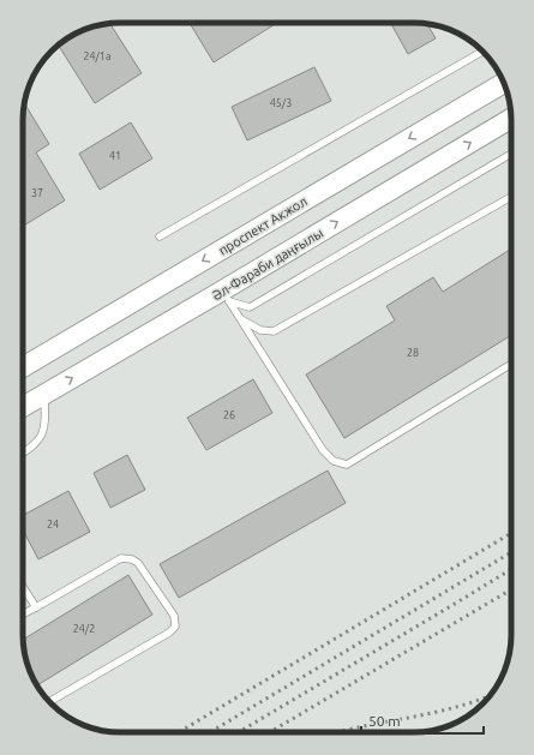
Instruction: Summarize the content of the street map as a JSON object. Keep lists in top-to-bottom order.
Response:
{
  "streets": {
    "main road": ["проспект Акжол", "Әл-Фараби даңғылы"]
  },
  "one_way": ["проспект Акжол", "Әл-Фараби даңғылы"],
  "house_numbers": [
    "24/1а",
    "45/3",
    "41",
    "37",
    "28",
    "26",
    "24",
    "24/2"
  ],
  "scale_bar": "50 m"
}
